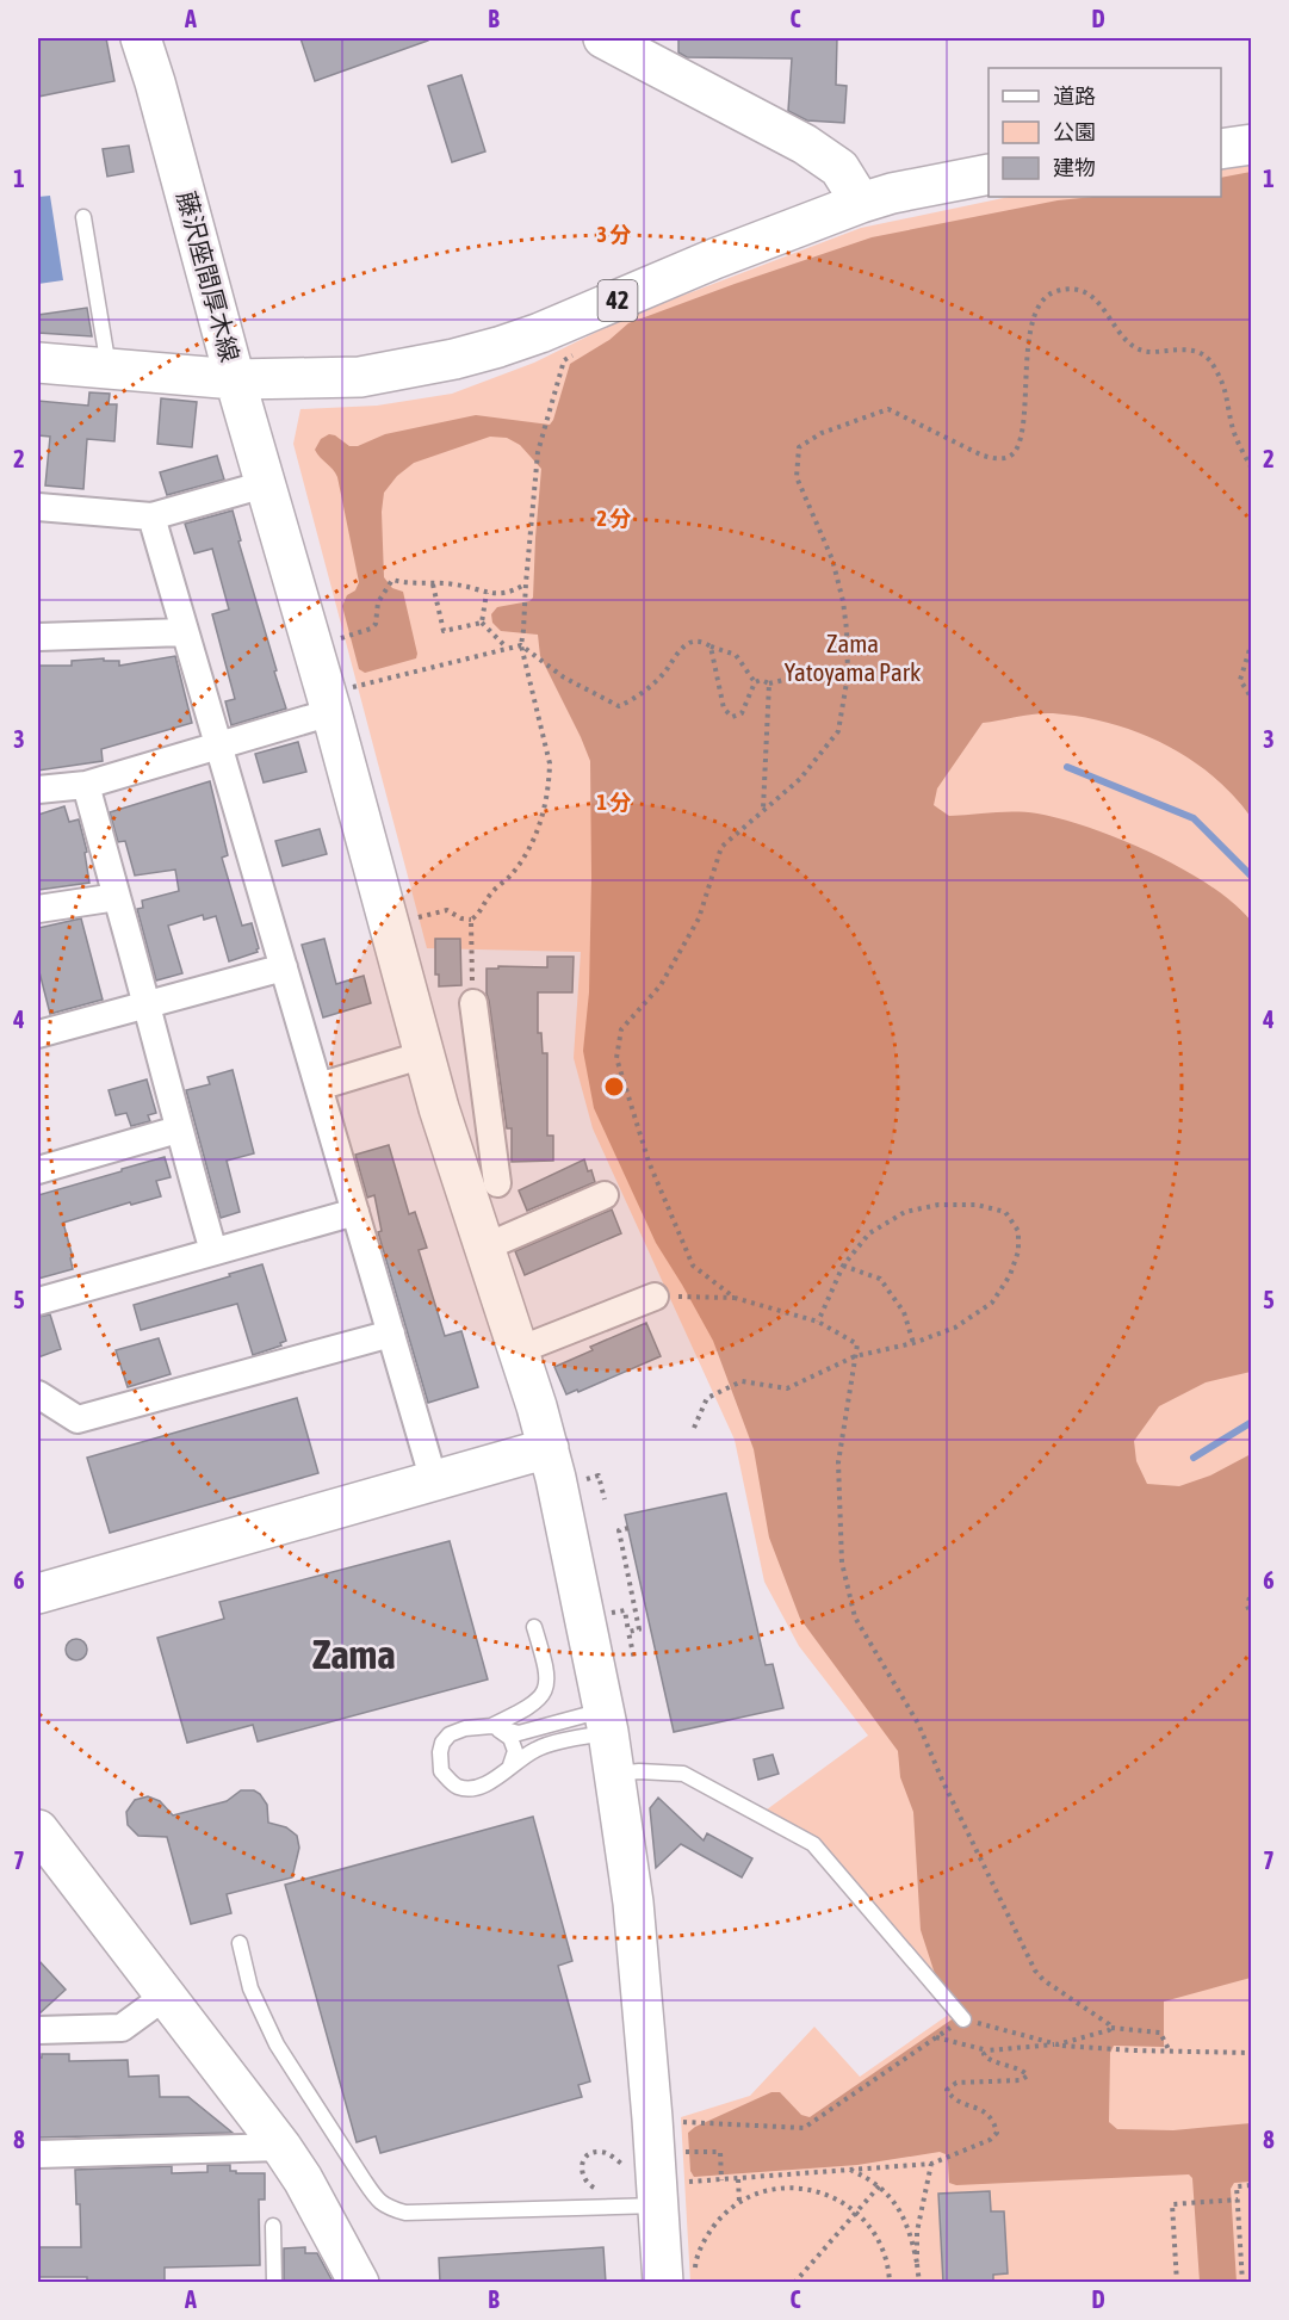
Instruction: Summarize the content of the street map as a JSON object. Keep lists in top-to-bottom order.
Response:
{
  "streets": {
    "street": ["藤沢座間厚木線", "42"]
  },
  "districts": ["Zama"],
  "parks": ["Zama Yatoyama Park"],
  "legend": ["道路", "公園", "建物"],
  "grid": {
    "columns": [
      "A",
      "B",
      "C",
      "D"
    ],
    "rows": [
      "1",
      "2",
      "3",
      "4",
      "5",
      "6",
      "7",
      "8"
    ]
  },
  "rings": ["3 分", "2 分", "1 分"]
}
